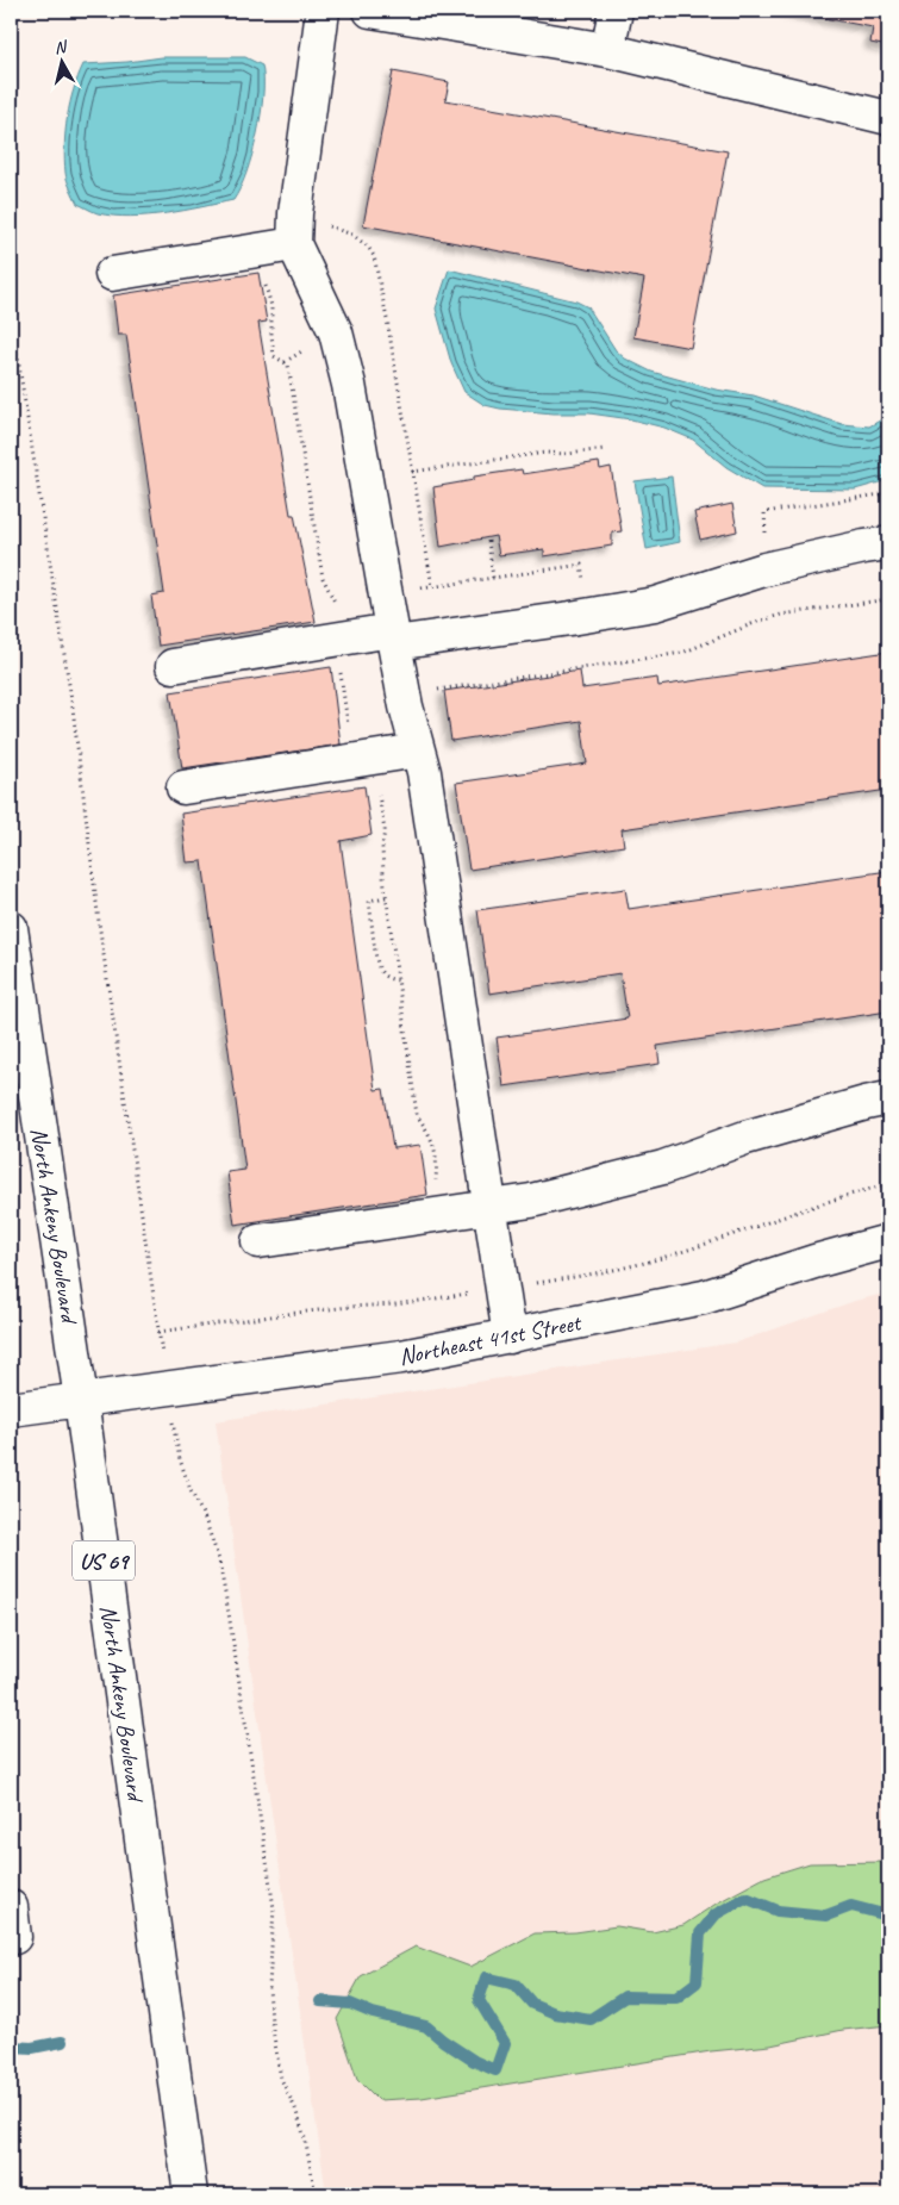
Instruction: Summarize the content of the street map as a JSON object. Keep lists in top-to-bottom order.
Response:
{
  "streets": {
    "main road": ["North Ankeny Boulevard", "Northeast 41st Street", "US 69"]
  },
  "crossings": [
    ["North Ankeny Boulevard", "Northeast 41st Street"]
  ],
  "north": "top"
}
